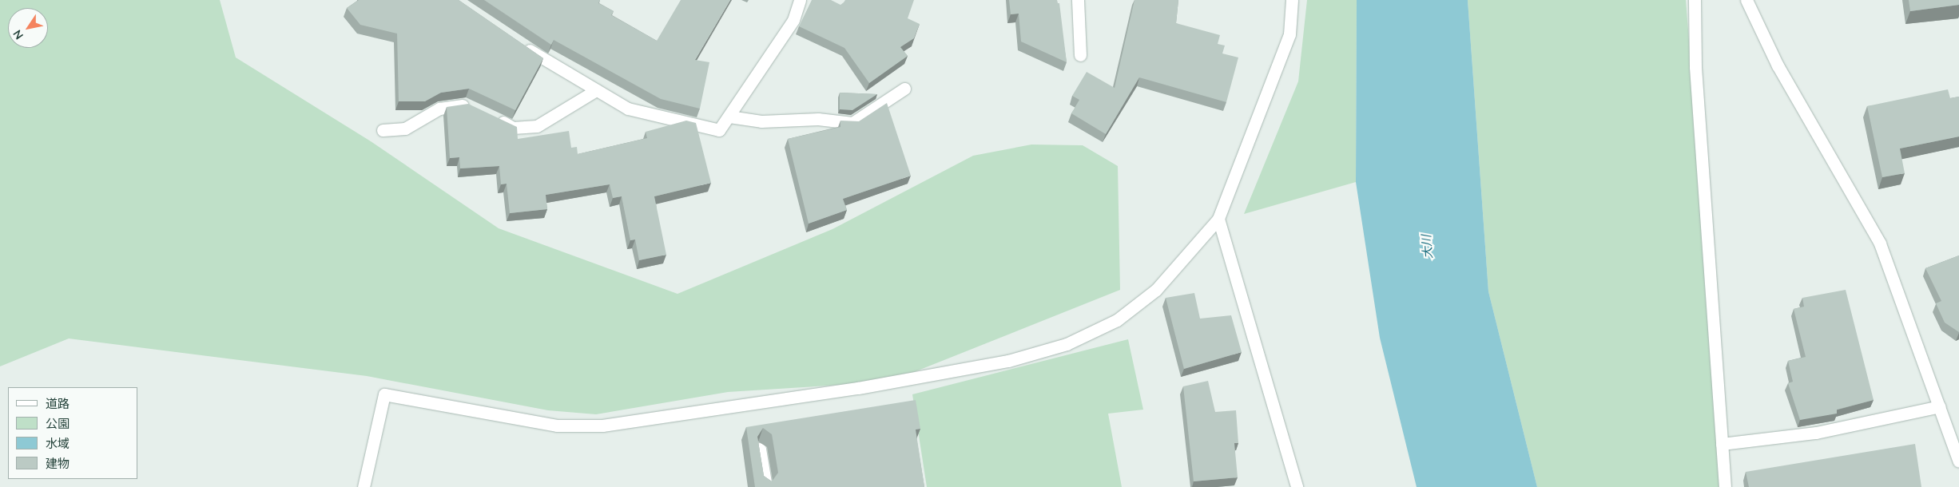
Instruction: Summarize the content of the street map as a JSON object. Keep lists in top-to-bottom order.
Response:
{
  "water": ["大川"],
  "legend": [
    "道路",
    "公園",
    "水域",
    "建物"
  ],
  "north": "bottom left"
}
